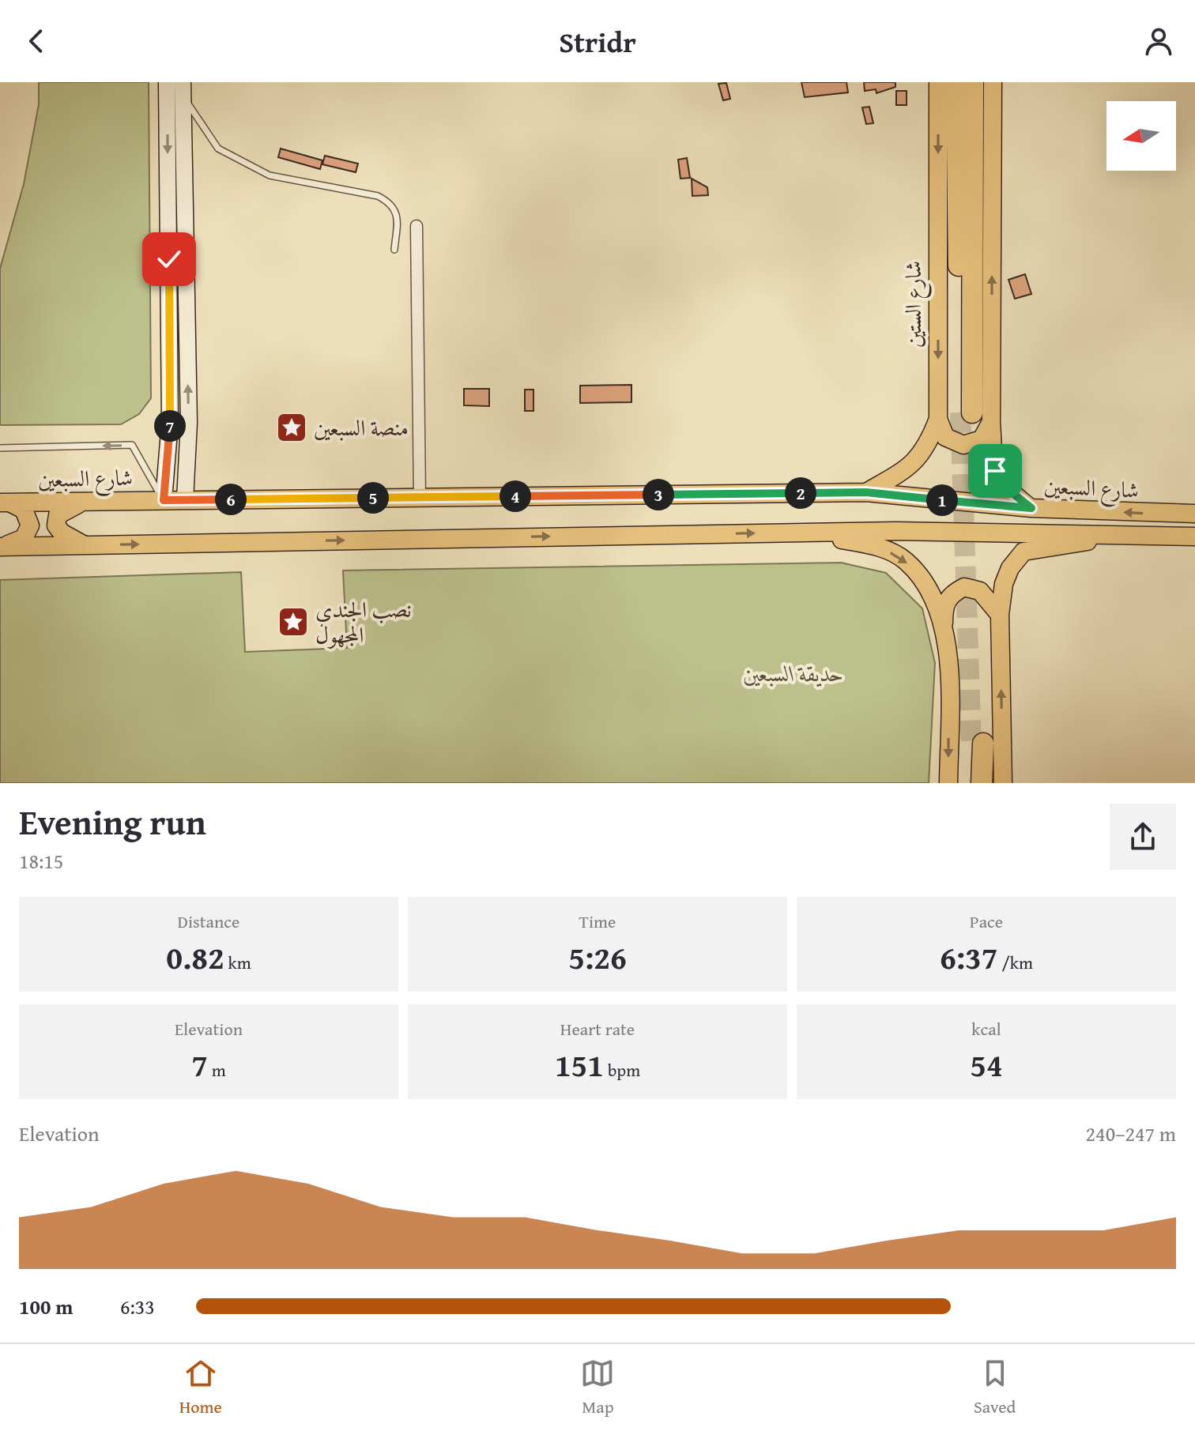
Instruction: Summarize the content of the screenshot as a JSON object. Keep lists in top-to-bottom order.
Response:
{
  "streets": {
    "highway": ["شارع الستين"],
    "main road": ["شارع السبعين"]
  },
  "crossings": [
    ["شارع الستين", "شارع السبعين"]
  ],
  "parks": ["حديقة السبعين"],
  "places": {
    "place": ["منصة السبعين", "نصب الجندي المجهول"]
  },
  "north": "left",
  "page": {
    "header": "Stridr",
    "pins": [
      "7",
      "2",
      "3",
      "4",
      "5",
      "6",
      "1"
    ],
    "heading": ["Evening run", "18:15"],
    "stats": [
      ["Distance", "0.82 km"],
      ["Time", "5:26"],
      ["Pace", "6:37 /km"],
      ["Elevation", "7 m"],
      ["Heart rate", "151 bpm"],
      ["kcal", "54"]
    ],
    "chart": ["Elevation", "240–247 m"],
    "list": [
      {
        "name": "100 m",
        "note": "6:33"
      }
    ],
    "tabs": ["Home", "Map", "Saved"]
  }
}
